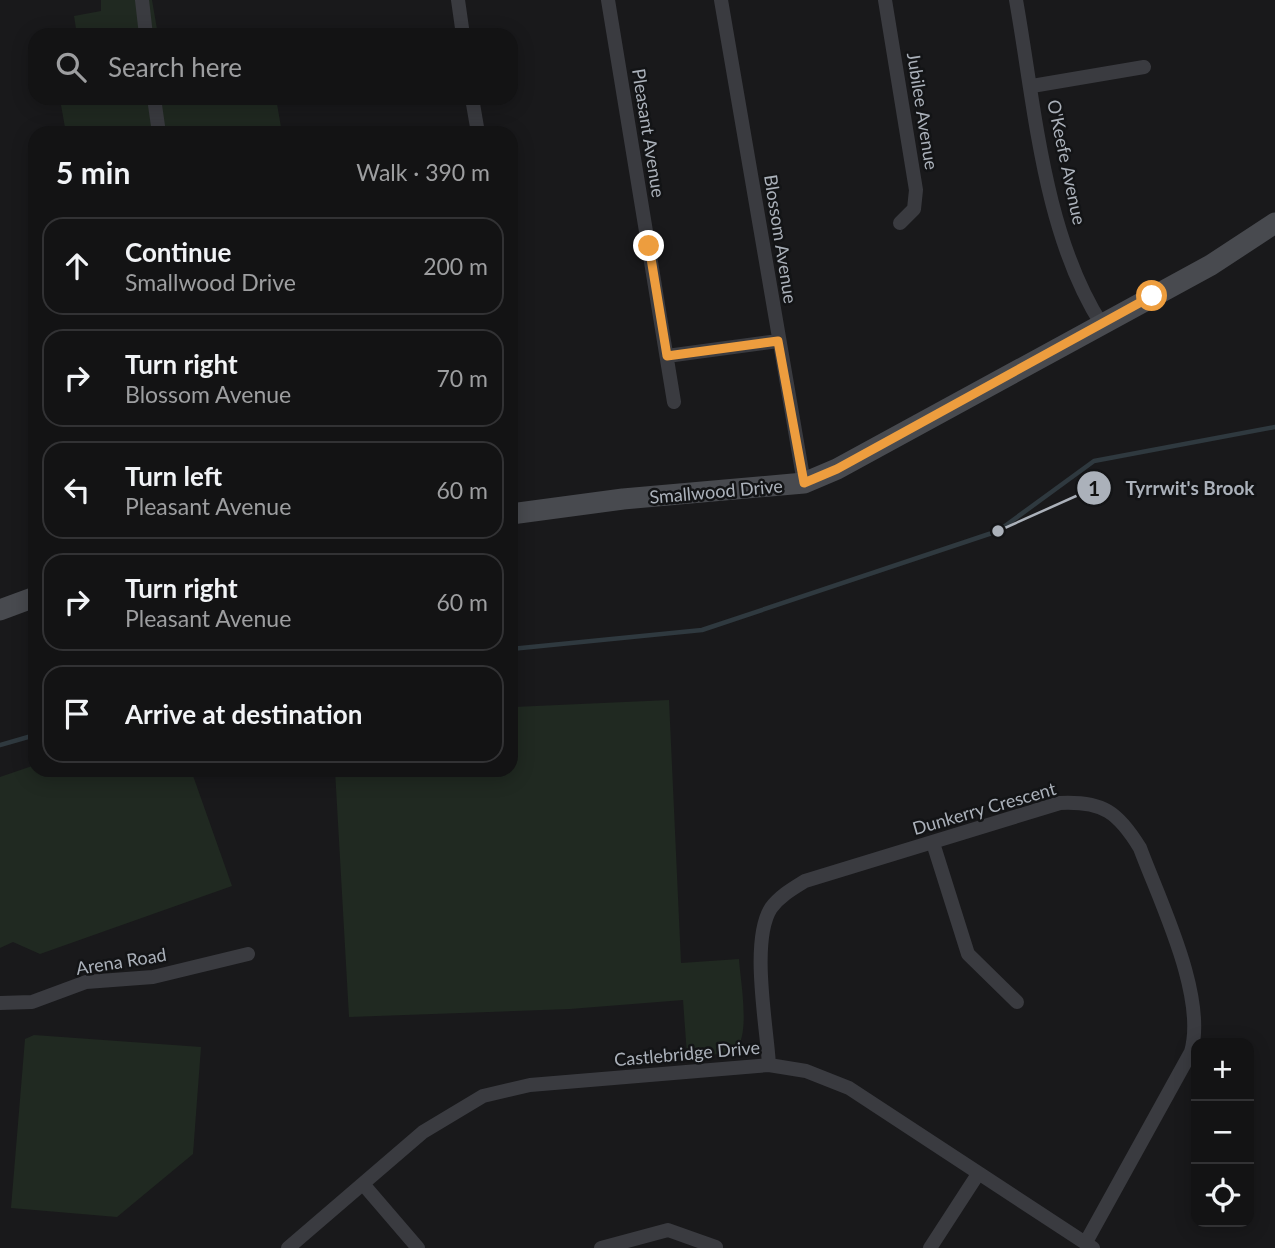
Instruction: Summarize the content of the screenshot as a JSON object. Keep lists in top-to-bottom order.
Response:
{
  "streets": {
    "street": [
      "Jubilee Avenue",
      "Pleasant Avenue",
      "O'Keefe Avenue",
      "Blossom Avenue",
      "Smallwood Drive",
      "Dunkerry Crescent",
      "Arena Road",
      "Castlebridge Drive"
    ]
  },
  "crossings": [
    ["O'Keefe Avenue", "Smallwood Drive"],
    ["Blossom Avenue", "Smallwood Drive"],
    ["Dunkerry Crescent", "Castlebridge Drive"]
  ],
  "places": ["Tyrrwit's Brook"],
  "page": {
    "search": "Search here",
    "heading": ["5 min", "Walk · 390 m"],
    "list": [
      ["Continue", "Smallwood Drive", "200 m"],
      ["Turn right", "Blossom Avenue", "70 m"],
      ["Turn left", "Pleasant Avenue", "60 m"],
      ["Turn right", "Pleasant Avenue", "60 m"],
      "Arrive at destination"
    ],
    "map_buttons": ["+", "−"]
  }
}
